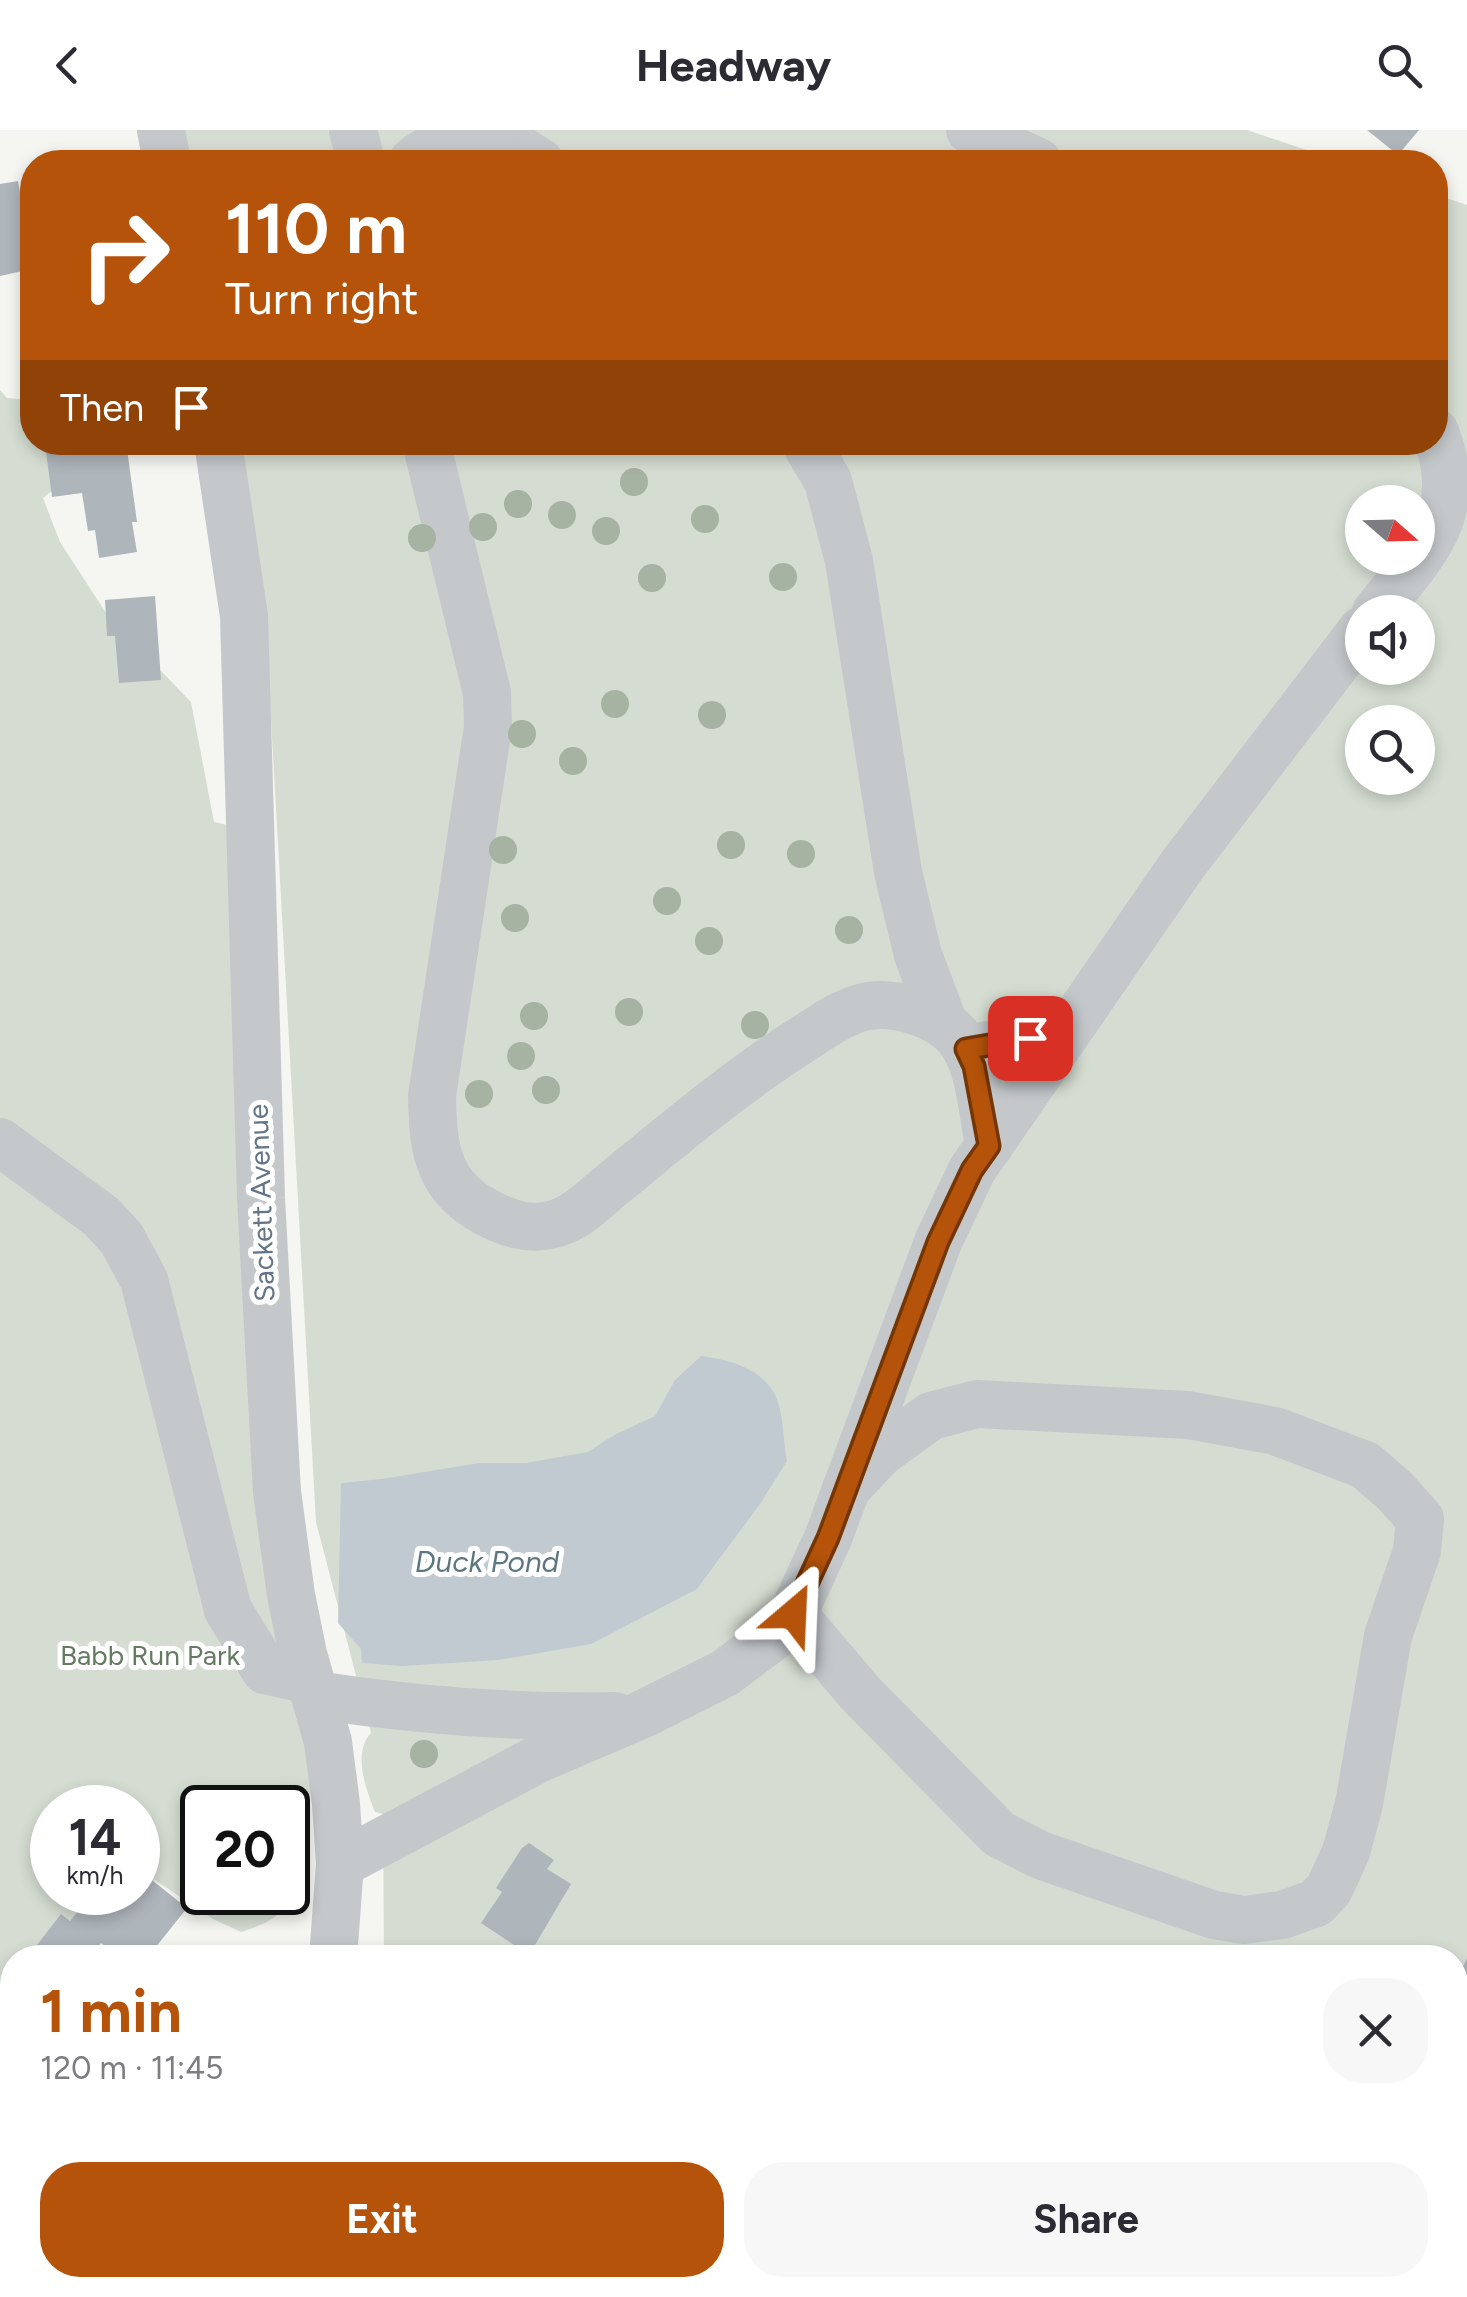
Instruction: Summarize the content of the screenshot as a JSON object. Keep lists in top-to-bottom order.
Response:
{
  "streets": {
    "street": ["Sackett Avenue"]
  },
  "water": ["Duck Pond"],
  "parks": ["Babb Run Park"],
  "north": "right",
  "page": {
    "header": "Headway",
    "turn": ["110 m", "Turn right"],
    "then": "Then",
    "speed": "14 km/h",
    "limit": "20",
    "heading": ["1 min", "120 m · 11:45"],
    "buttons": ["Exit", "Share"]
  }
}
